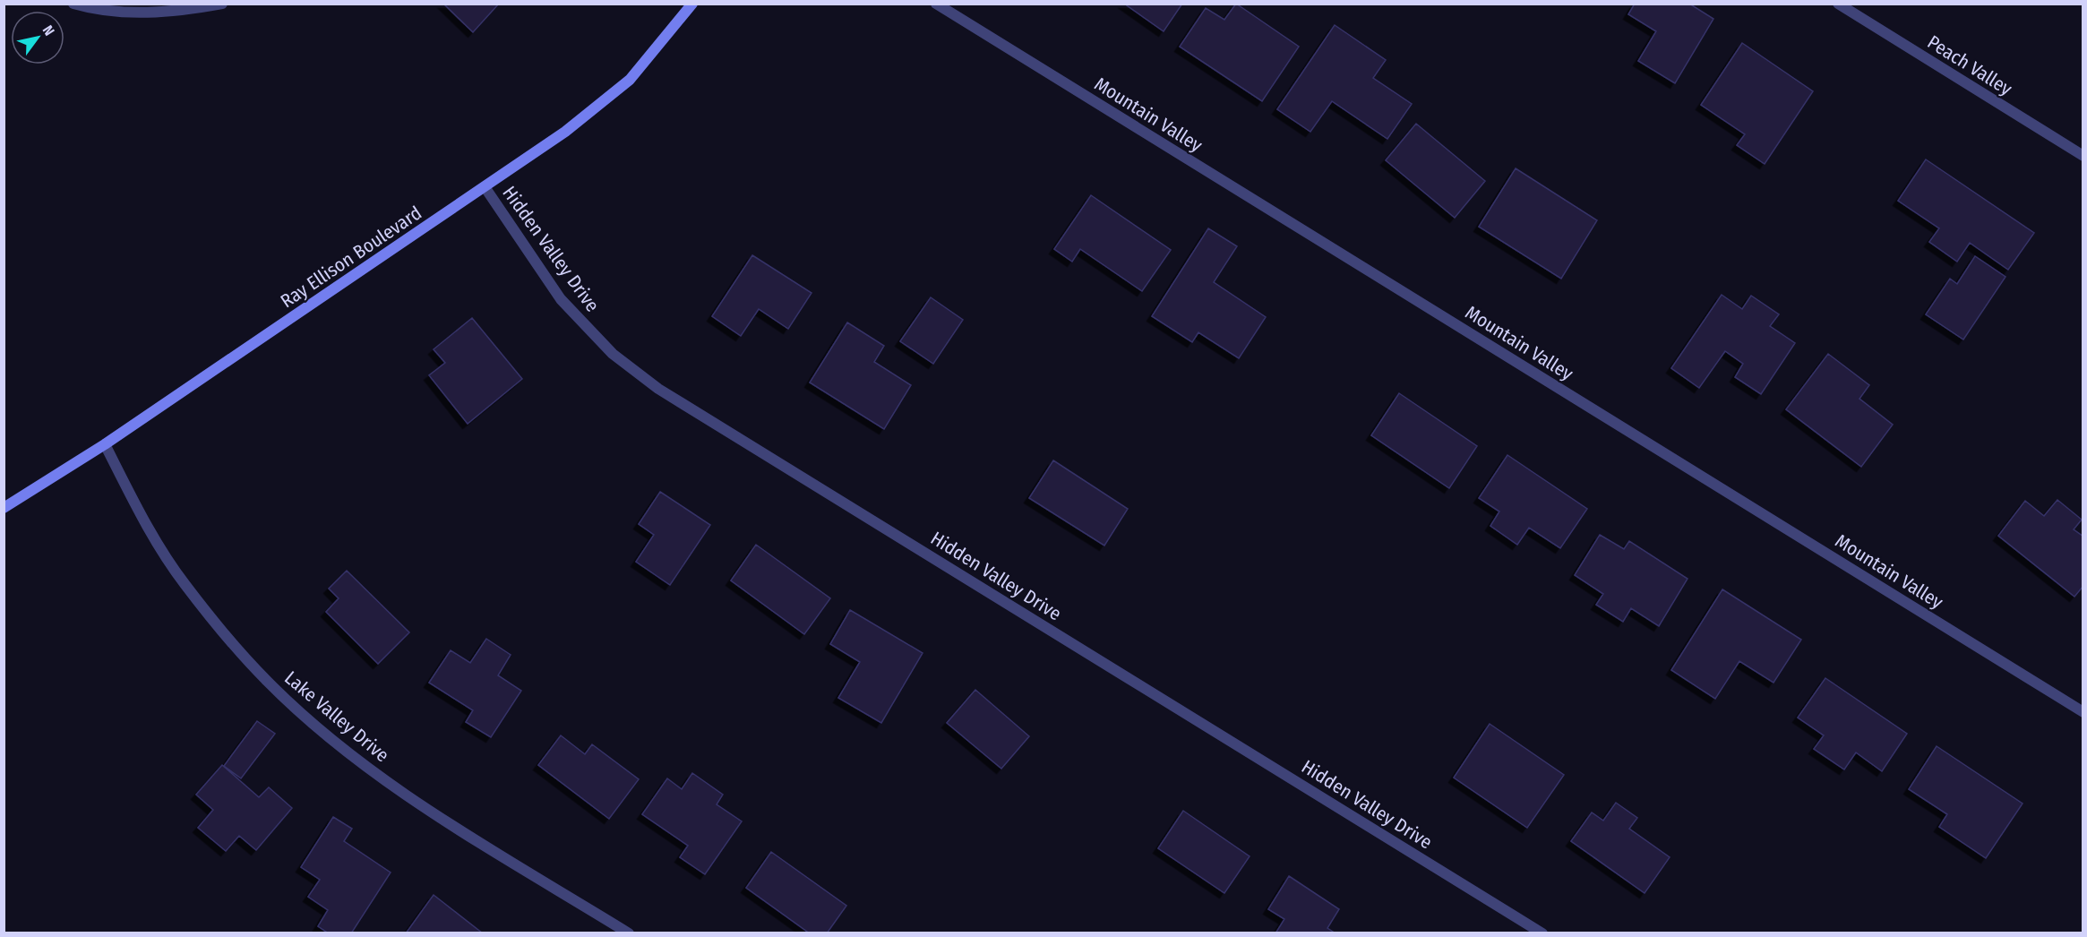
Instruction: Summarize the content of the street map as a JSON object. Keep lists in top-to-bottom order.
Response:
{
  "streets": {
    "street": [
      "Peach Valley",
      "Mountain Valley",
      "Hidden Valley Drive",
      "Ray Ellison Boulevard",
      "Lake Valley Drive"
    ]
  },
  "crossings": [
    ["Hidden Valley Drive", "Ray Ellison Boulevard"],
    ["Ray Ellison Boulevard", "Lake Valley Drive"]
  ],
  "north": "top right"
}
